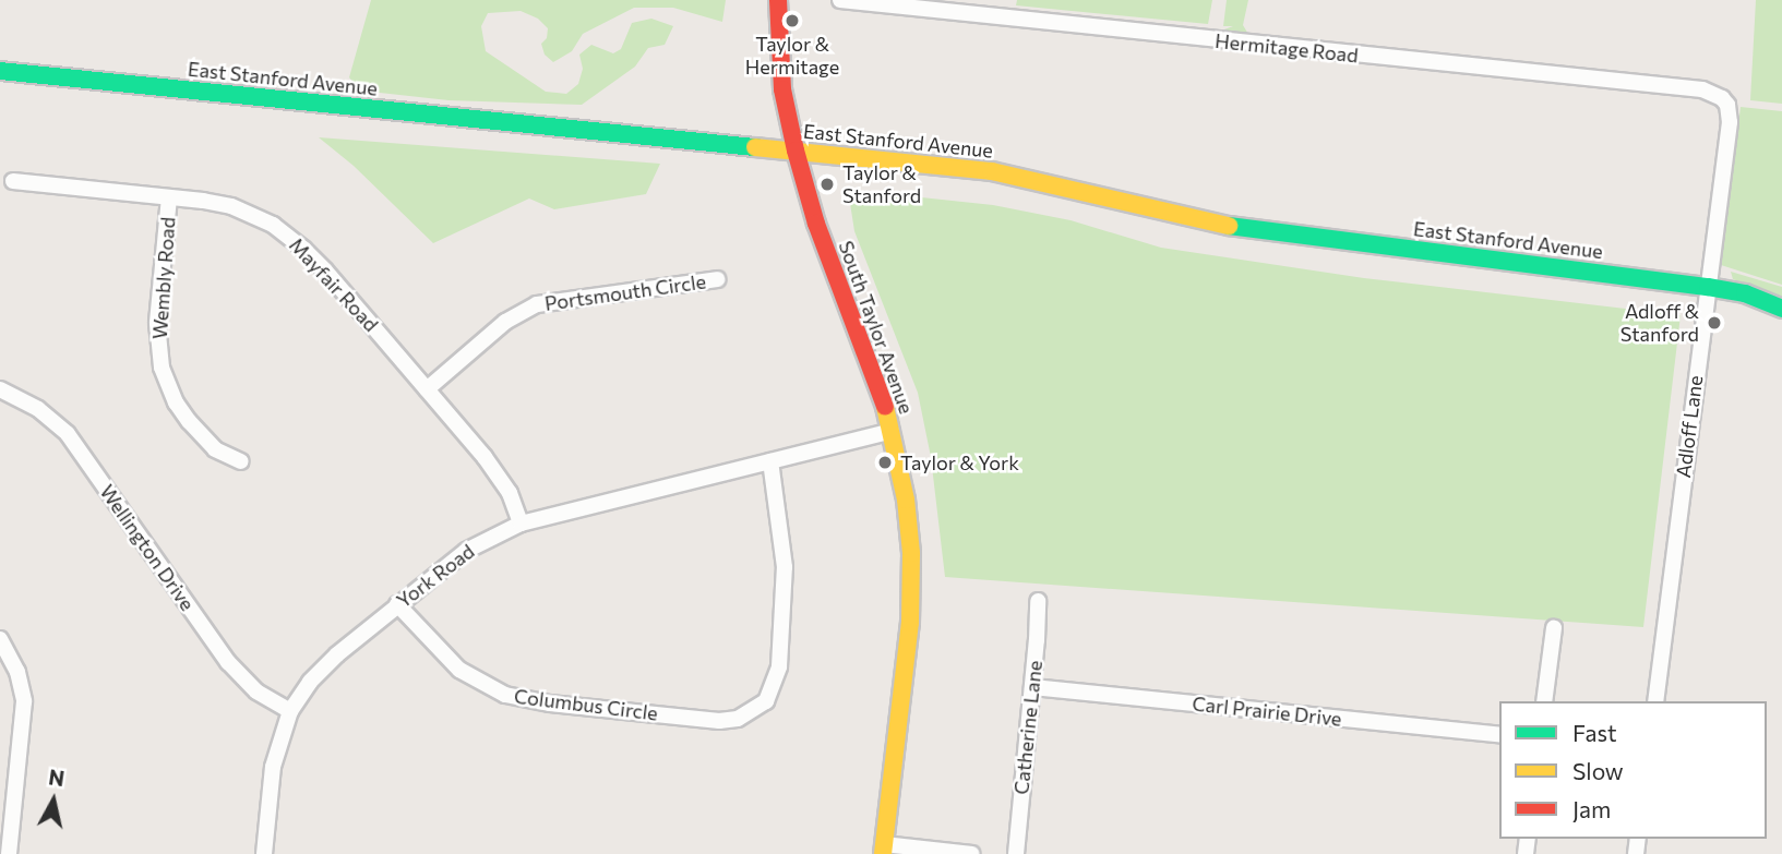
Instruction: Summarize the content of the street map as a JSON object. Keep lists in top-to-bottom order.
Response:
{
  "streets": {
    "main road": ["East Stanford Avenue", "South Taylor Avenue"],
    "street": [
      "Hermitage Road",
      "Wembly Road",
      "Mayfair Road",
      "Portsmouth Circle",
      "Adloff Lane",
      "Wellington Drive",
      "York Road",
      "Columbus Circle",
      "Carl Prairie Drive",
      "Catherine Lane"
    ]
  },
  "crossings": [
    ["Hermitage Road", "Adloff Lane"],
    ["East Stanford Avenue", "South Taylor Avenue"],
    ["East Stanford Avenue", "Adloff Lane"],
    ["Wembly Road", "Mayfair Road"],
    ["Mayfair Road", "Portsmouth Circle"],
    ["Mayfair Road", "York Road"],
    ["South Taylor Avenue", "York Road"],
    ["Wellington Drive", "York Road"],
    ["York Road", "Columbus Circle"],
    ["Carl Prairie Drive", "Catherine Lane"]
  ],
  "places": [
    "Taylor & Hermitage",
    "Taylor & Stanford",
    "Adloff & Stanford",
    "Taylor & York"
  ],
  "legend": ["Fast", "Slow", "Jam"],
  "north": "top"
}
